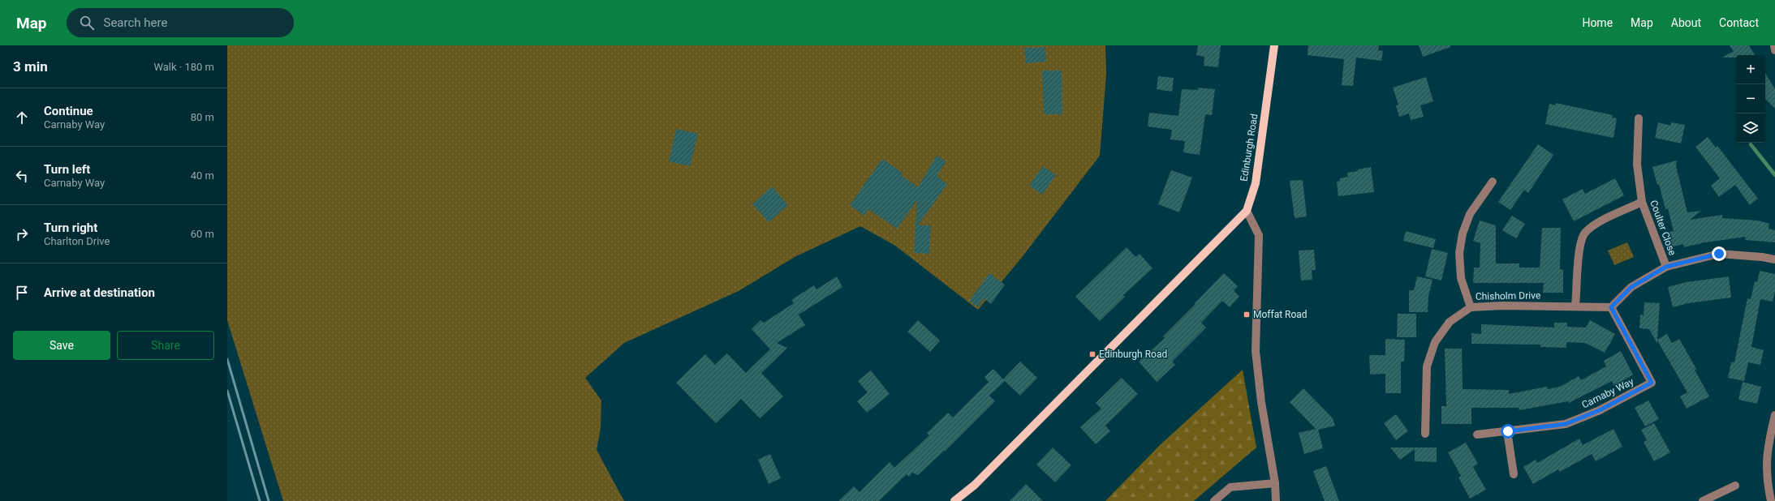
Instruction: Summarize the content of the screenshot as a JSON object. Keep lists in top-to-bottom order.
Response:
{
  "streets": {
    "main road": ["Edinburgh Road"],
    "street": ["Coulter Close", "Chisholm Drive", "Carnaby Way"]
  },
  "crossings": [
    ["Chisholm Drive", "Carnaby Way"]
  ],
  "places": {
    "transit": ["Moffat Road", "Edinburgh Road"]
  },
  "page": {
    "header": "Map",
    "search": "Search here",
    "nav": [
      "Home",
      "Map",
      "About",
      "Contact"
    ],
    "heading": ["3 min", "Walk · 180 m"],
    "map_buttons": ["+", "−"],
    "list": [
      ["Continue", "Carnaby Way", "80 m"],
      ["Turn left", "Carnaby Way", "40 m"],
      ["Turn right", "Charlton Drive", "60 m"],
      "Arrive at destination"
    ],
    "buttons": ["Save", "Share"]
  }
}
